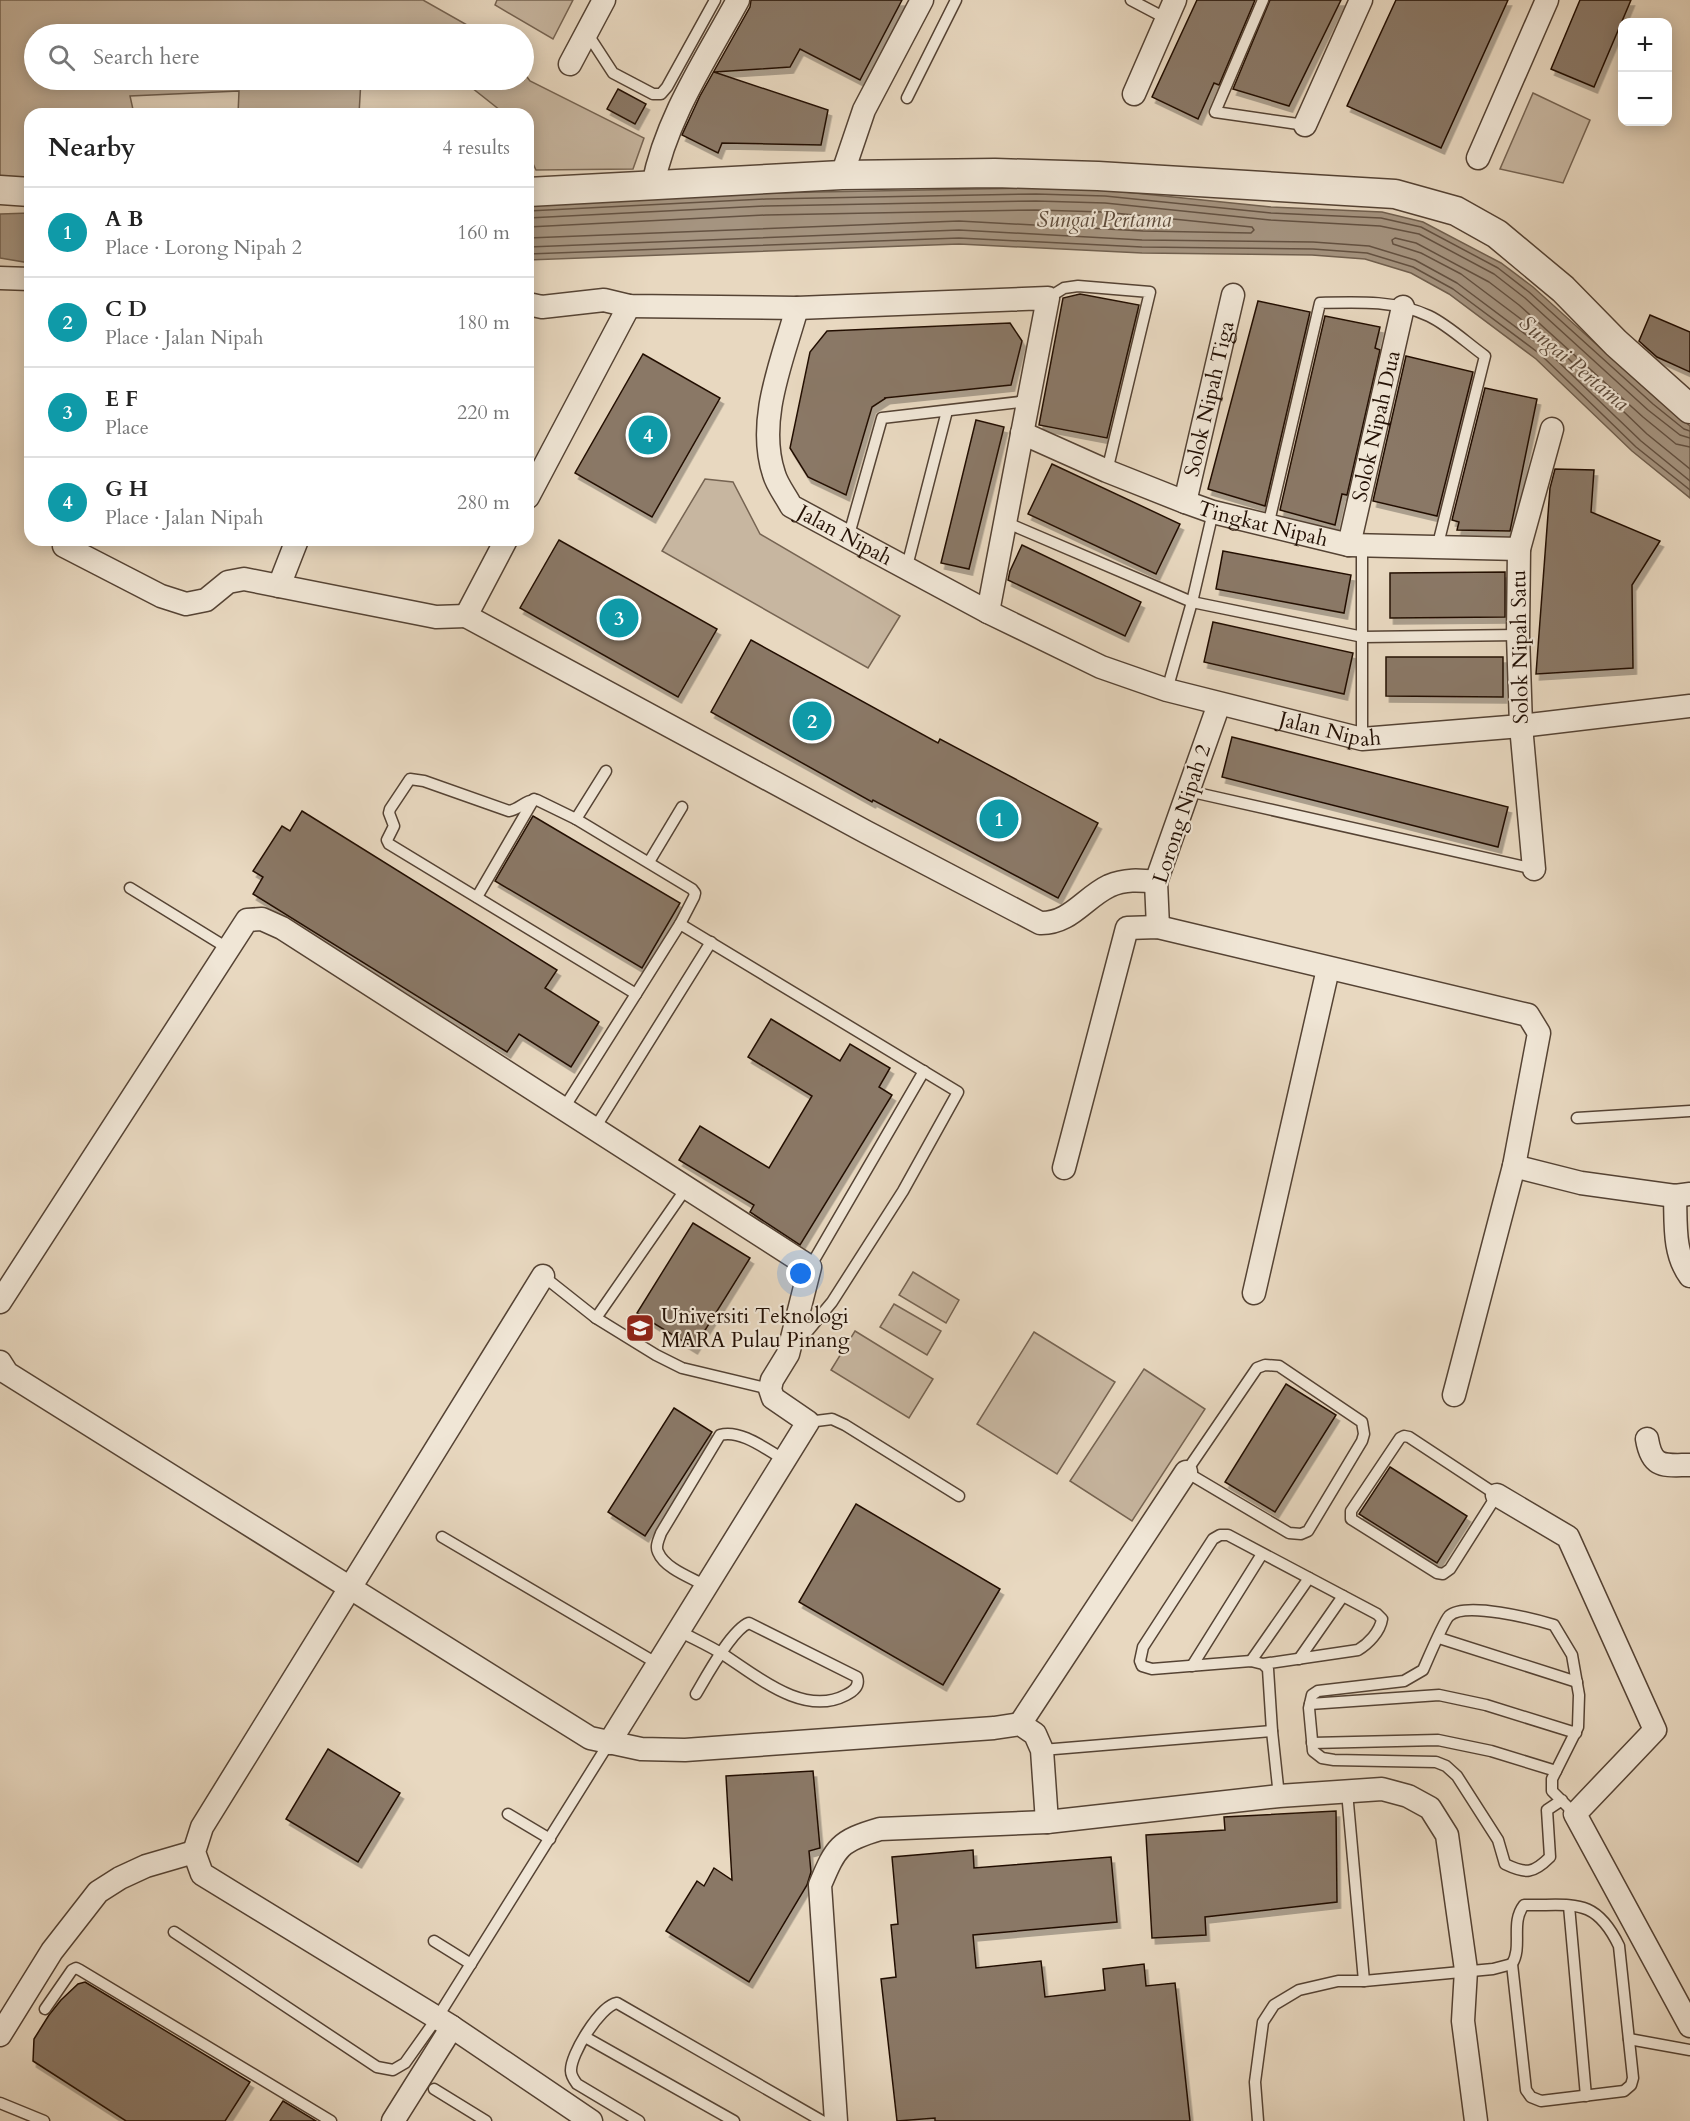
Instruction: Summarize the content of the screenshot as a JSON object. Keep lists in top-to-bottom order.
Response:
{
  "streets": {
    "street": [
      "Solok Nipah Tiga",
      "Solok Nipah Dua",
      "Tingkat Nipah",
      "Jalan Nipah",
      "Solok Nipah Satu",
      "Lorong Nipah 2"
    ]
  },
  "crossings": [
    ["Solok Nipah Tiga", "Tingkat Nipah"],
    ["Solok Nipah Dua", "Tingkat Nipah"],
    ["Tingkat Nipah", "Solok Nipah Satu"],
    ["Jalan Nipah", "Solok Nipah Satu"],
    ["Jalan Nipah", "Lorong Nipah 2"]
  ],
  "water": ["Sungai Pertama"],
  "places": {
    "school or university": ["Universiti Teknologi MARA Pulau Pinang"]
  },
  "page": {
    "map_buttons": ["+", "−"],
    "search": "Search here",
    "heading": ["Nearby", "4 results"],
    "list": [
      {
        "mark": "1",
        "name": "A B",
        "note": "Place · Lorong Nipah 2",
        "value": "160 m"
      },
      {
        "mark": "2",
        "name": "C D",
        "note": "Place · Jalan Nipah",
        "value": "180 m"
      },
      {
        "mark": "3",
        "name": "E F",
        "note": "Place",
        "value": "220 m"
      },
      {
        "mark": "4",
        "name": "G H",
        "note": "Place · Jalan Nipah",
        "value": "280 m"
      }
    ],
    "pins": [
      "4",
      "3",
      "2",
      "1"
    ]
  }
}
